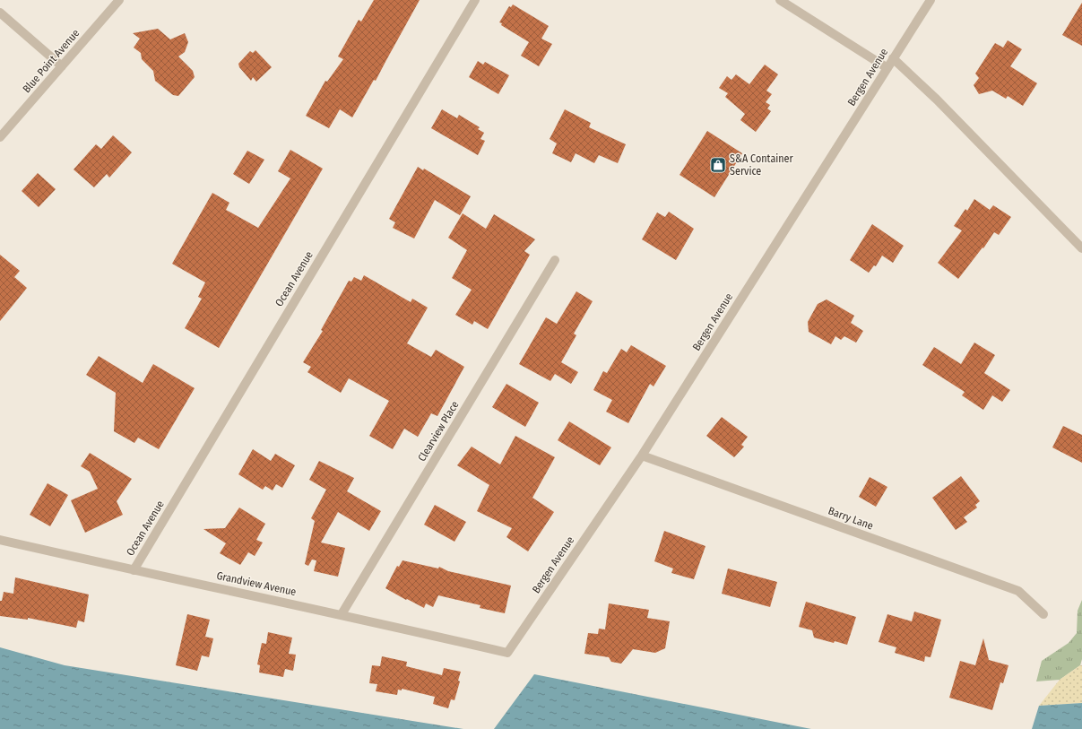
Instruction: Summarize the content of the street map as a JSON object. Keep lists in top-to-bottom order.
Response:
{
  "streets": {
    "street": [
      "Blue Point Avenue",
      "Bergen Avenue",
      "Ocean Avenue",
      "Clearview Place",
      "Barry Lane",
      "Grandview Avenue"
    ]
  },
  "crossings": [
    ["Bergen Avenue", "Barry Lane"],
    ["Bergen Avenue", "Grandview Avenue"],
    ["Ocean Avenue", "Grandview Avenue"],
    ["Clearview Place", "Grandview Avenue"]
  ],
  "places": {
    "shop": ["S&A Container Service"]
  }
}
